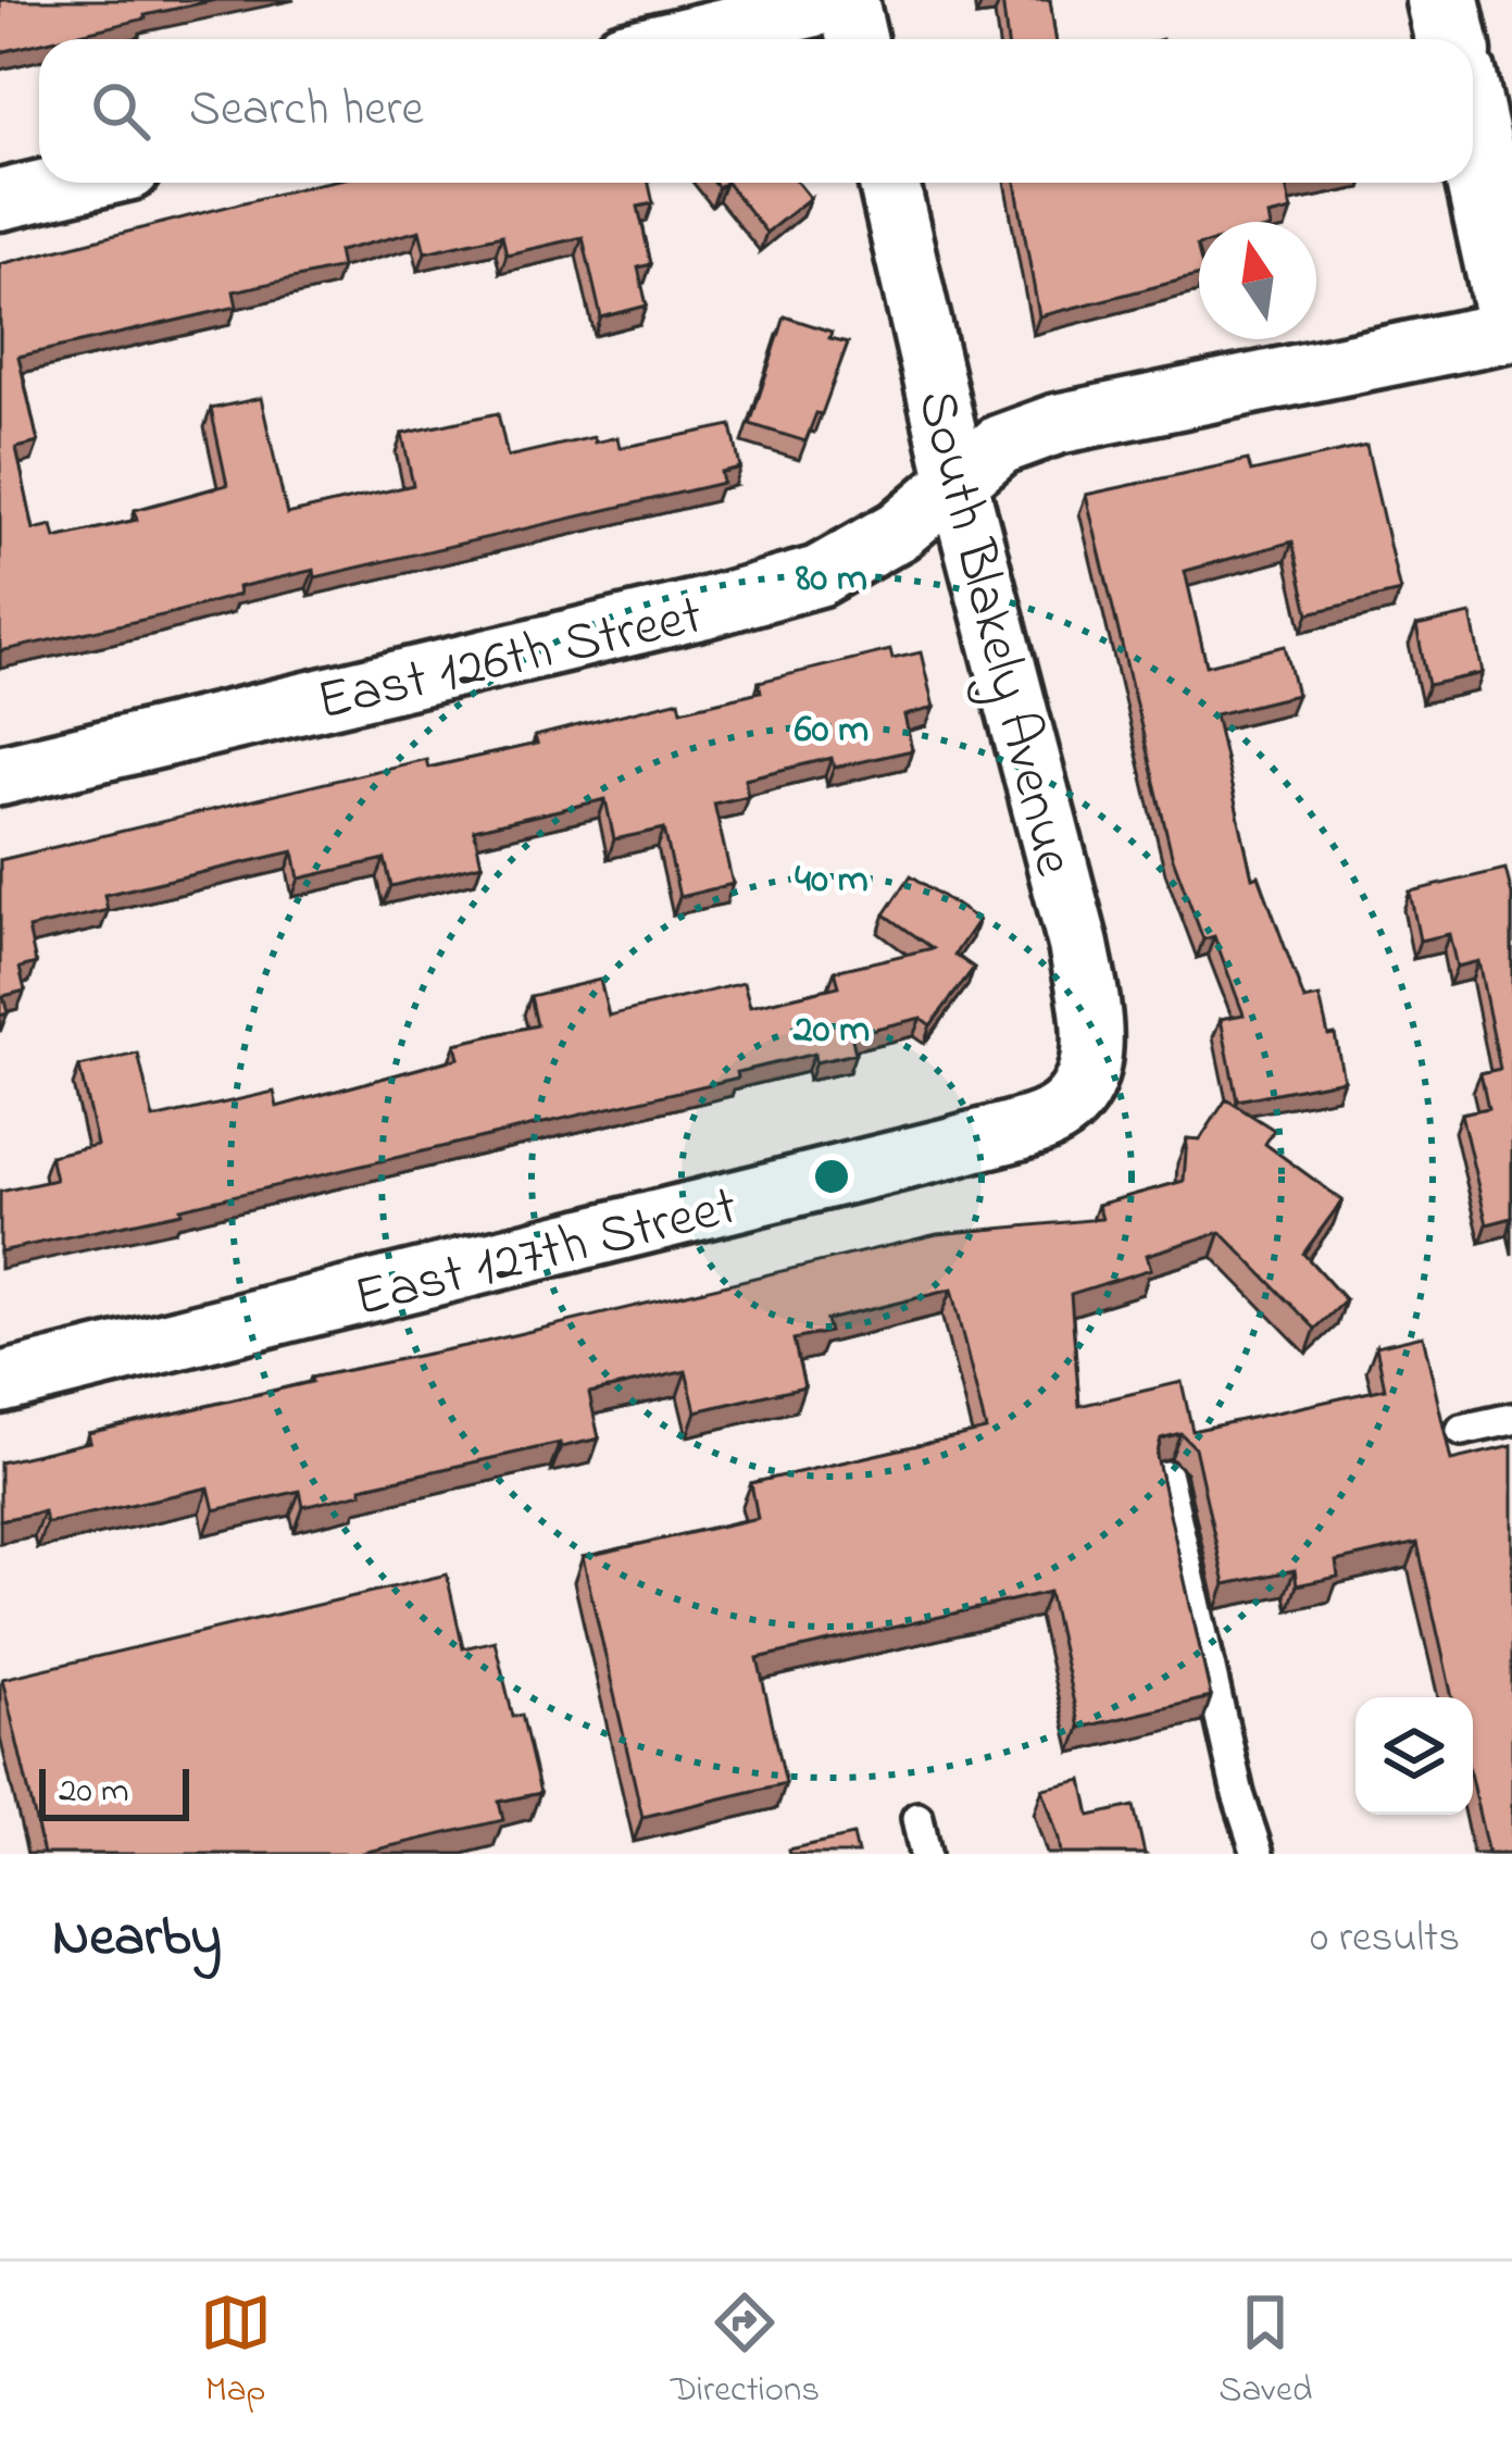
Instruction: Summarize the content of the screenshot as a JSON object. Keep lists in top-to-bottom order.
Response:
{
  "streets": {
    "street": ["South Blakely Avenue", "East 126th Street", "East 127th Street"]
  },
  "crossings": [
    ["South Blakely Avenue", "East 126th Street"],
    ["South Blakely Avenue", "East 127th Street"]
  ],
  "scale_bar": "20 m",
  "north": "top",
  "page": {
    "search": "Search here",
    "scale": "20 m",
    "heading": ["Nearby", "0 results"],
    "nav": ["Map", "Directions", "Saved"]
  },
  "rings": [
    "80 m",
    "60 m",
    "40 m",
    "20 m"
  ]
}
